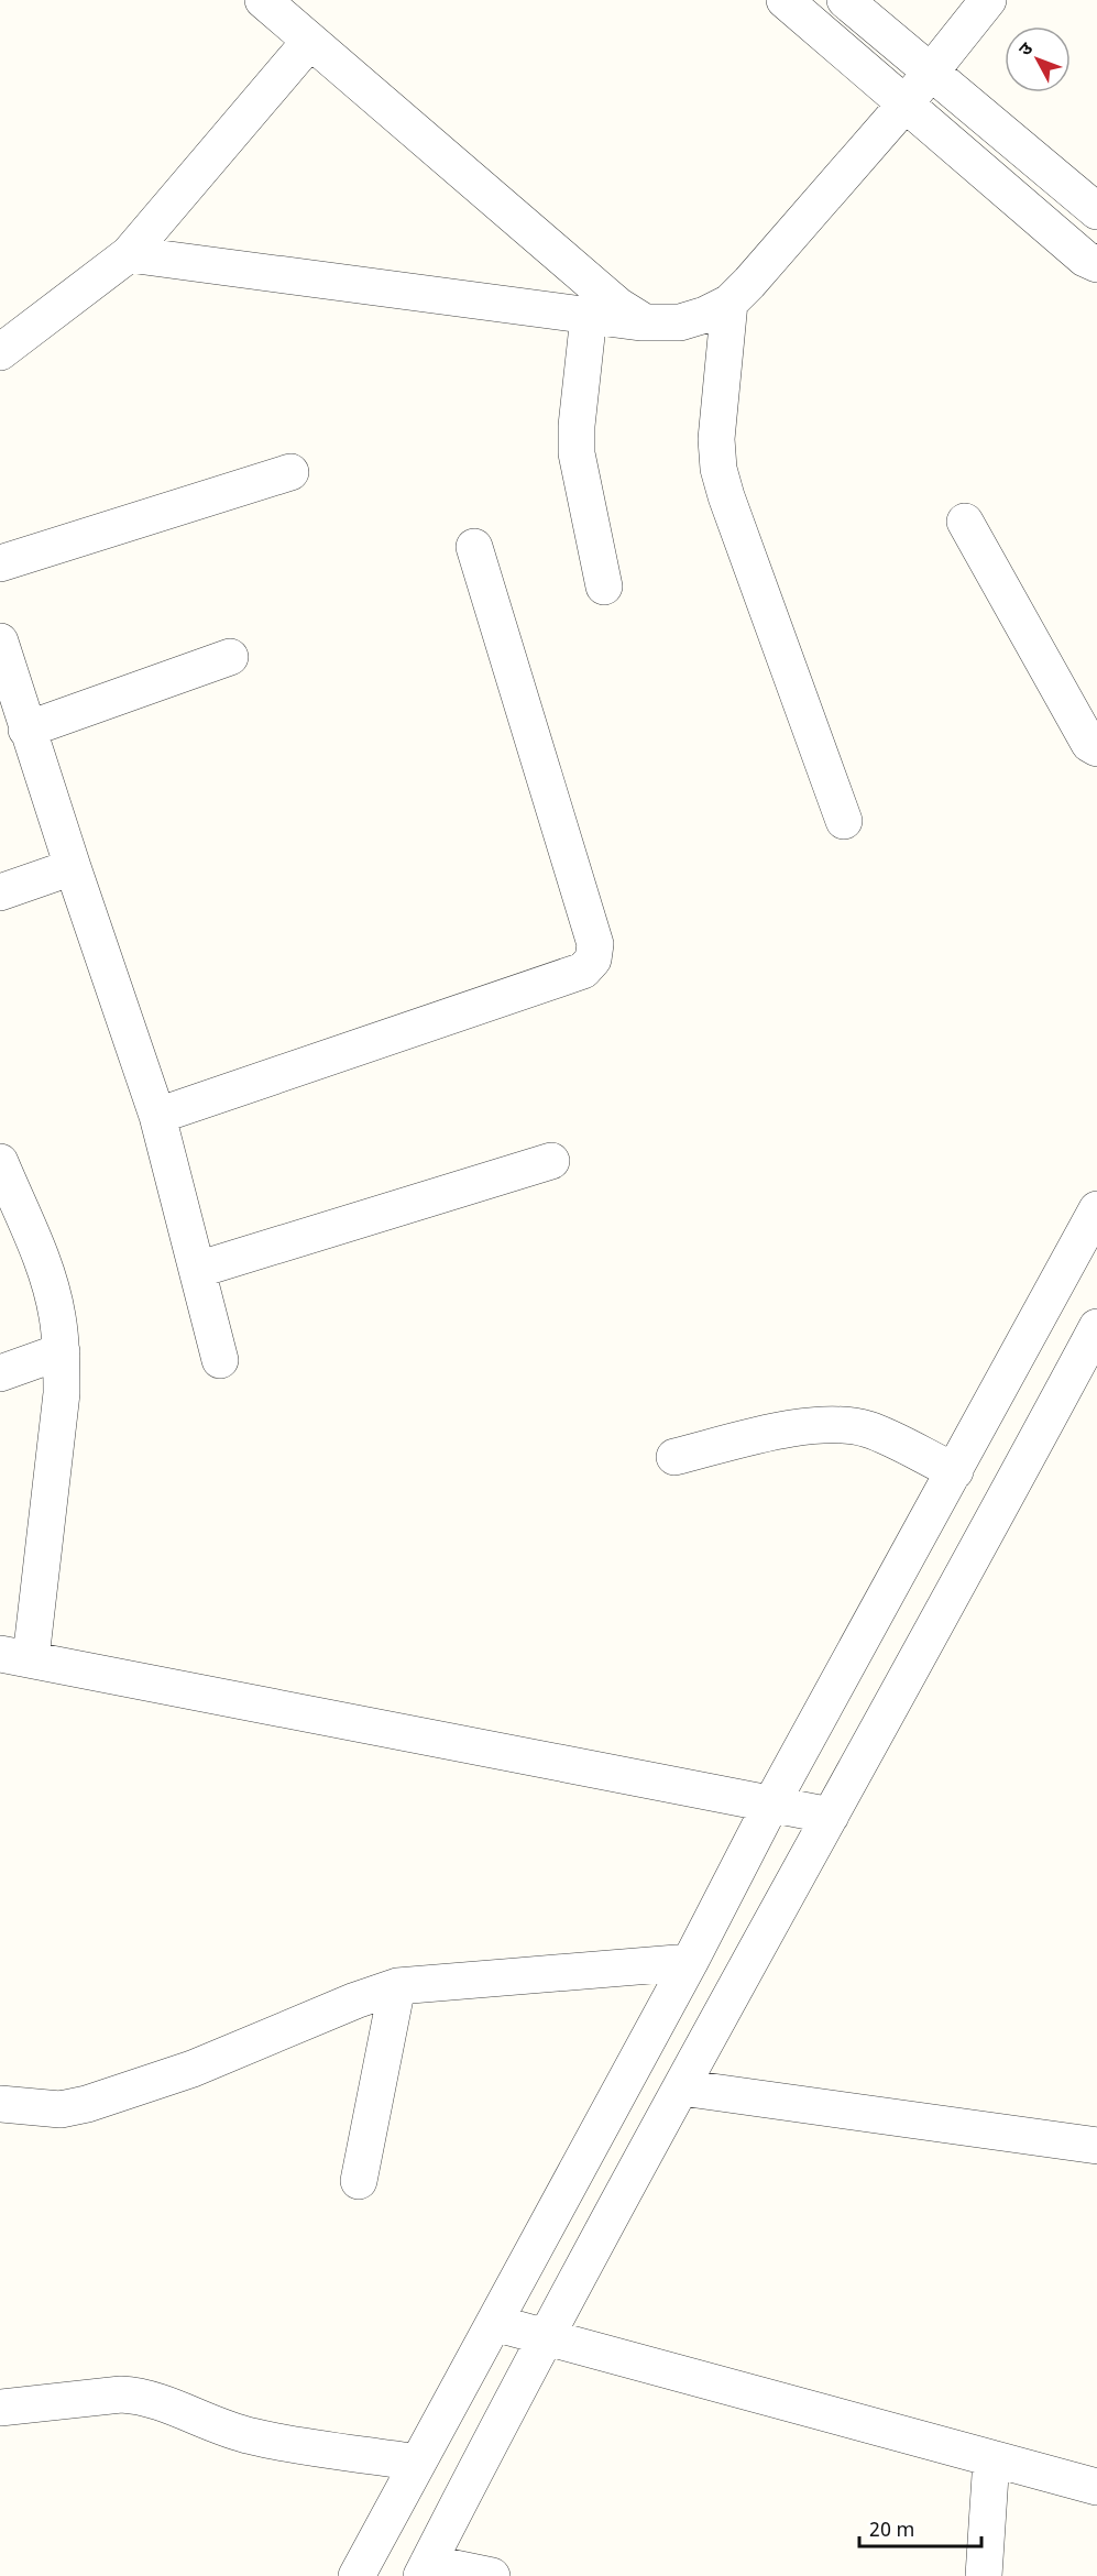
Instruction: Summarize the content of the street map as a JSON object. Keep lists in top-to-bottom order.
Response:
{
  "scale_bar": "20 m",
  "north": "top left"
}
